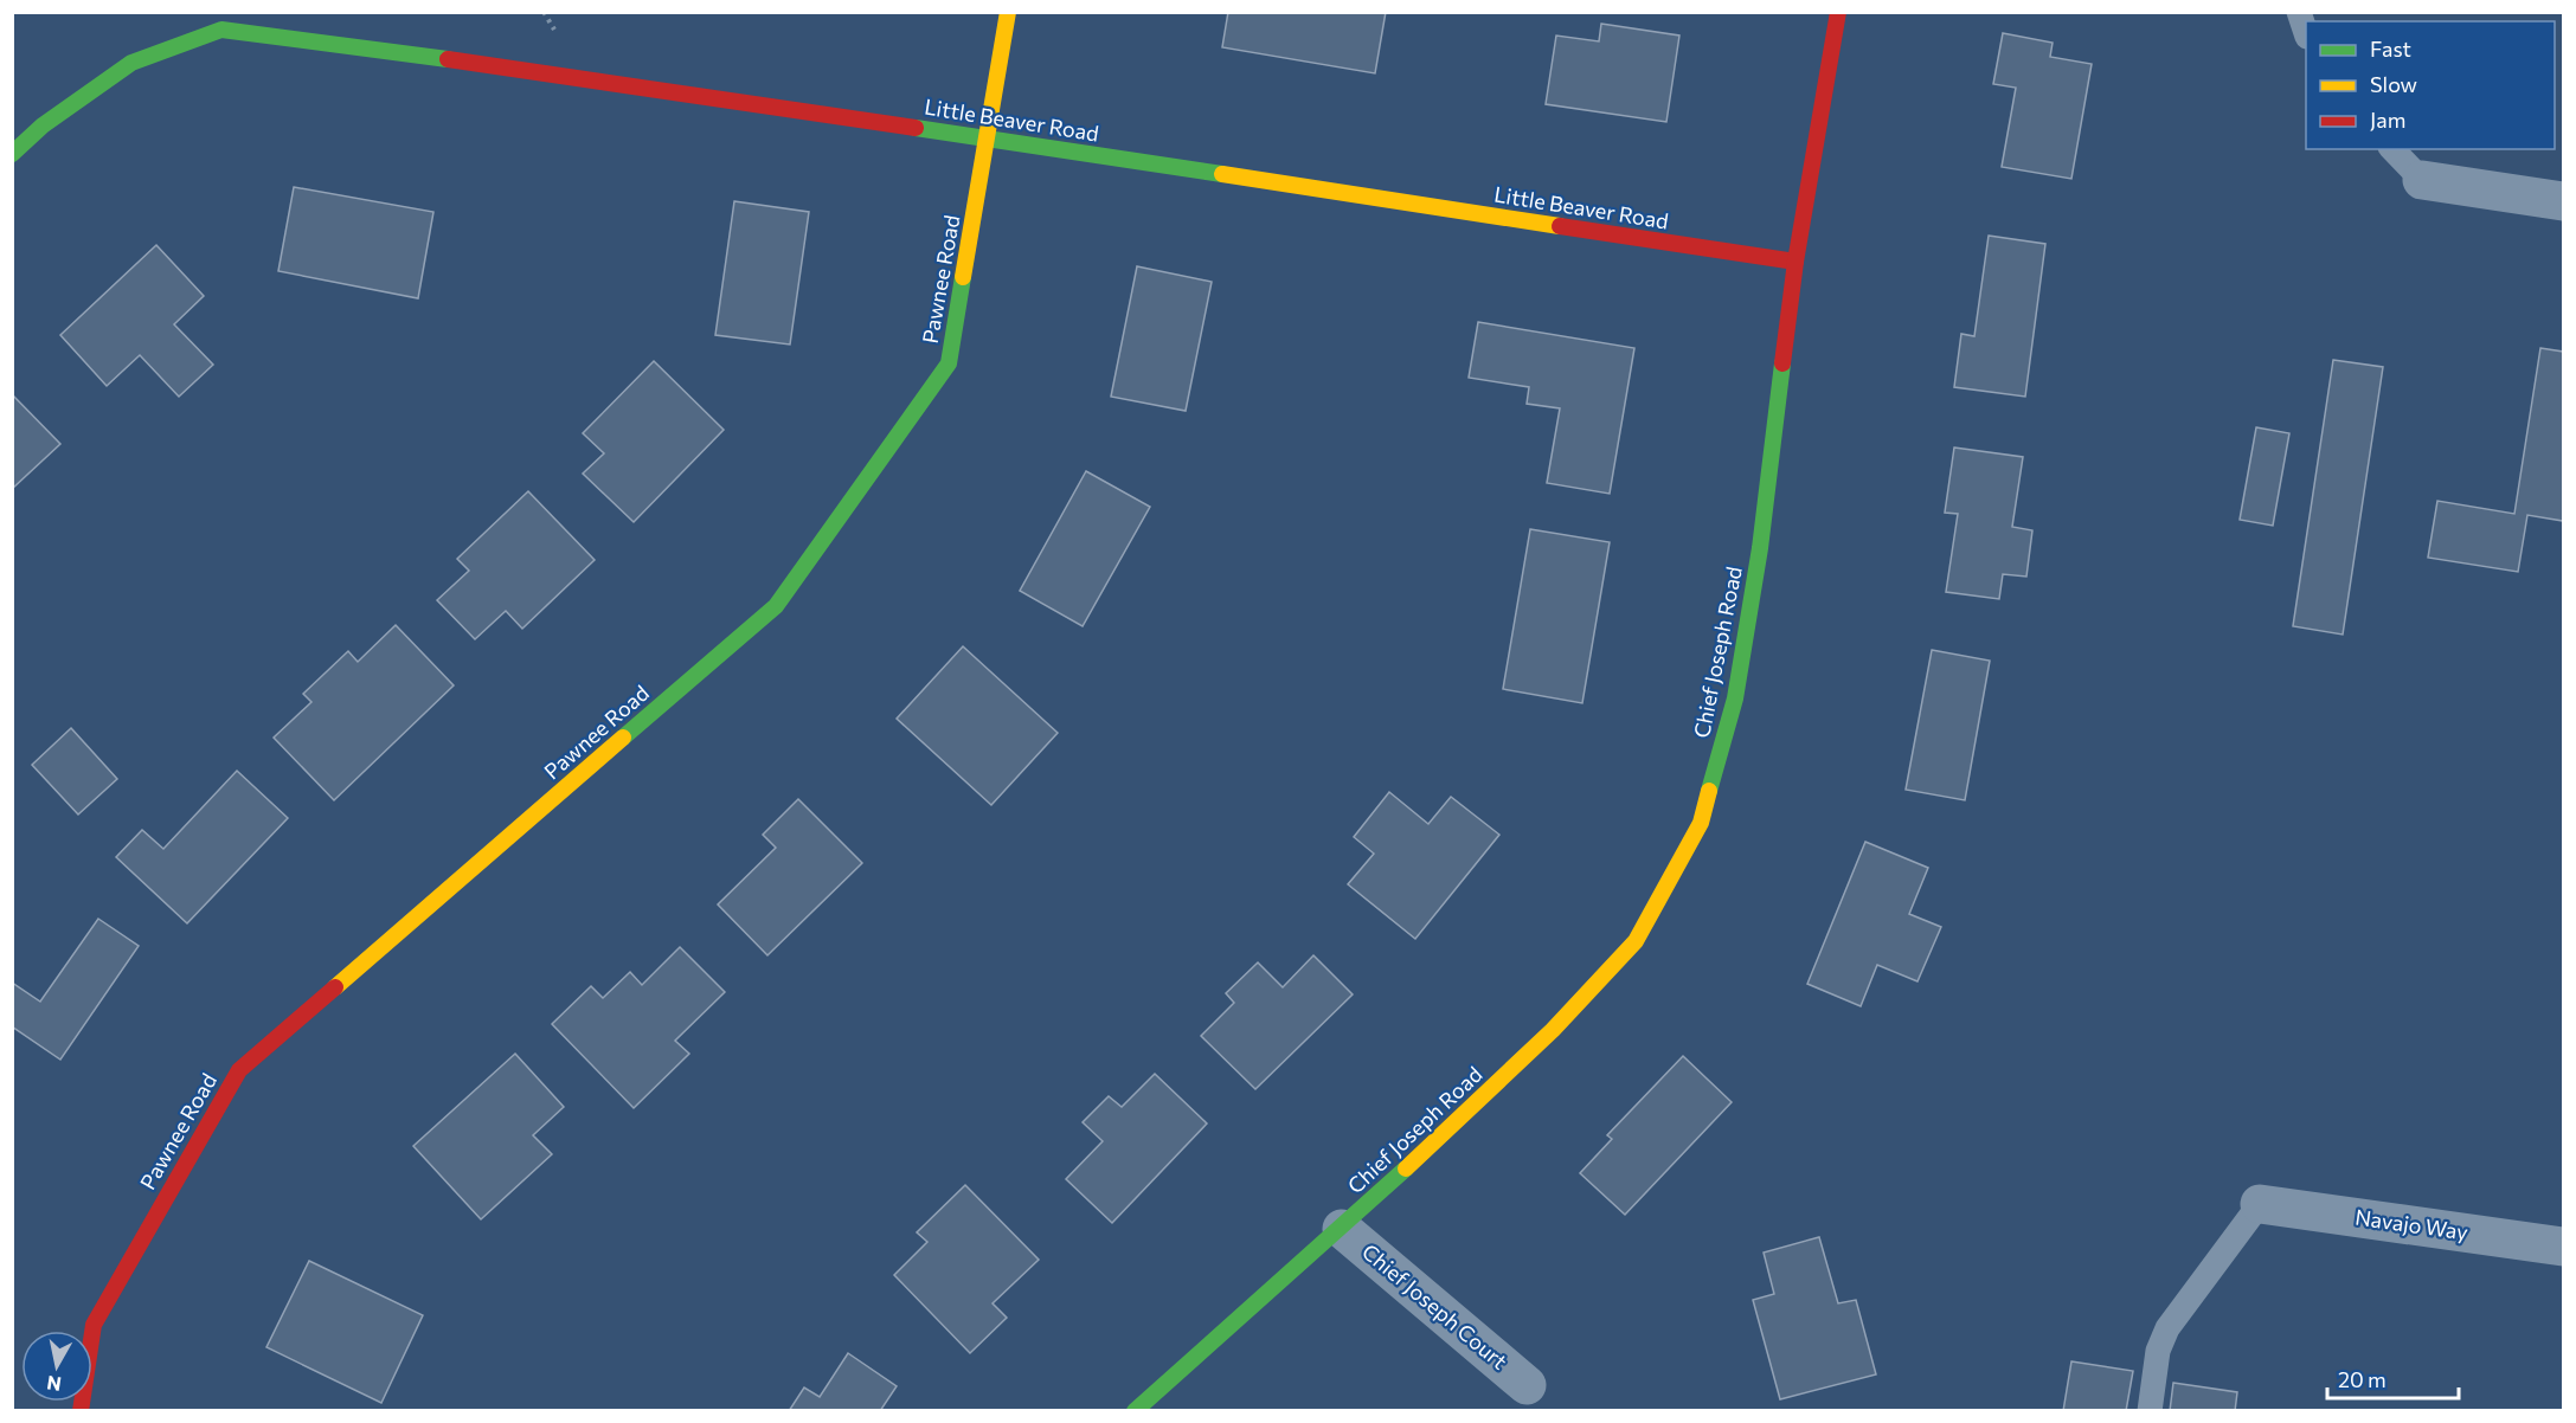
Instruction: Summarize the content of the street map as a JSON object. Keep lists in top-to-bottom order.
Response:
{
  "streets": {
    "street": [
      "Little Beaver Road",
      "Pawnee Road",
      "Chief Joseph Road",
      "Navajo Way",
      "Chief Joseph Court"
    ]
  },
  "crossings": [
    ["Little Beaver Road", "Pawnee Road"],
    ["Little Beaver Road", "Chief Joseph Road"],
    ["Chief Joseph Road", "Chief Joseph Court"]
  ],
  "legend": ["Fast", "Slow", "Jam"],
  "scale_bar": "20 m",
  "north": "bottom"
}
